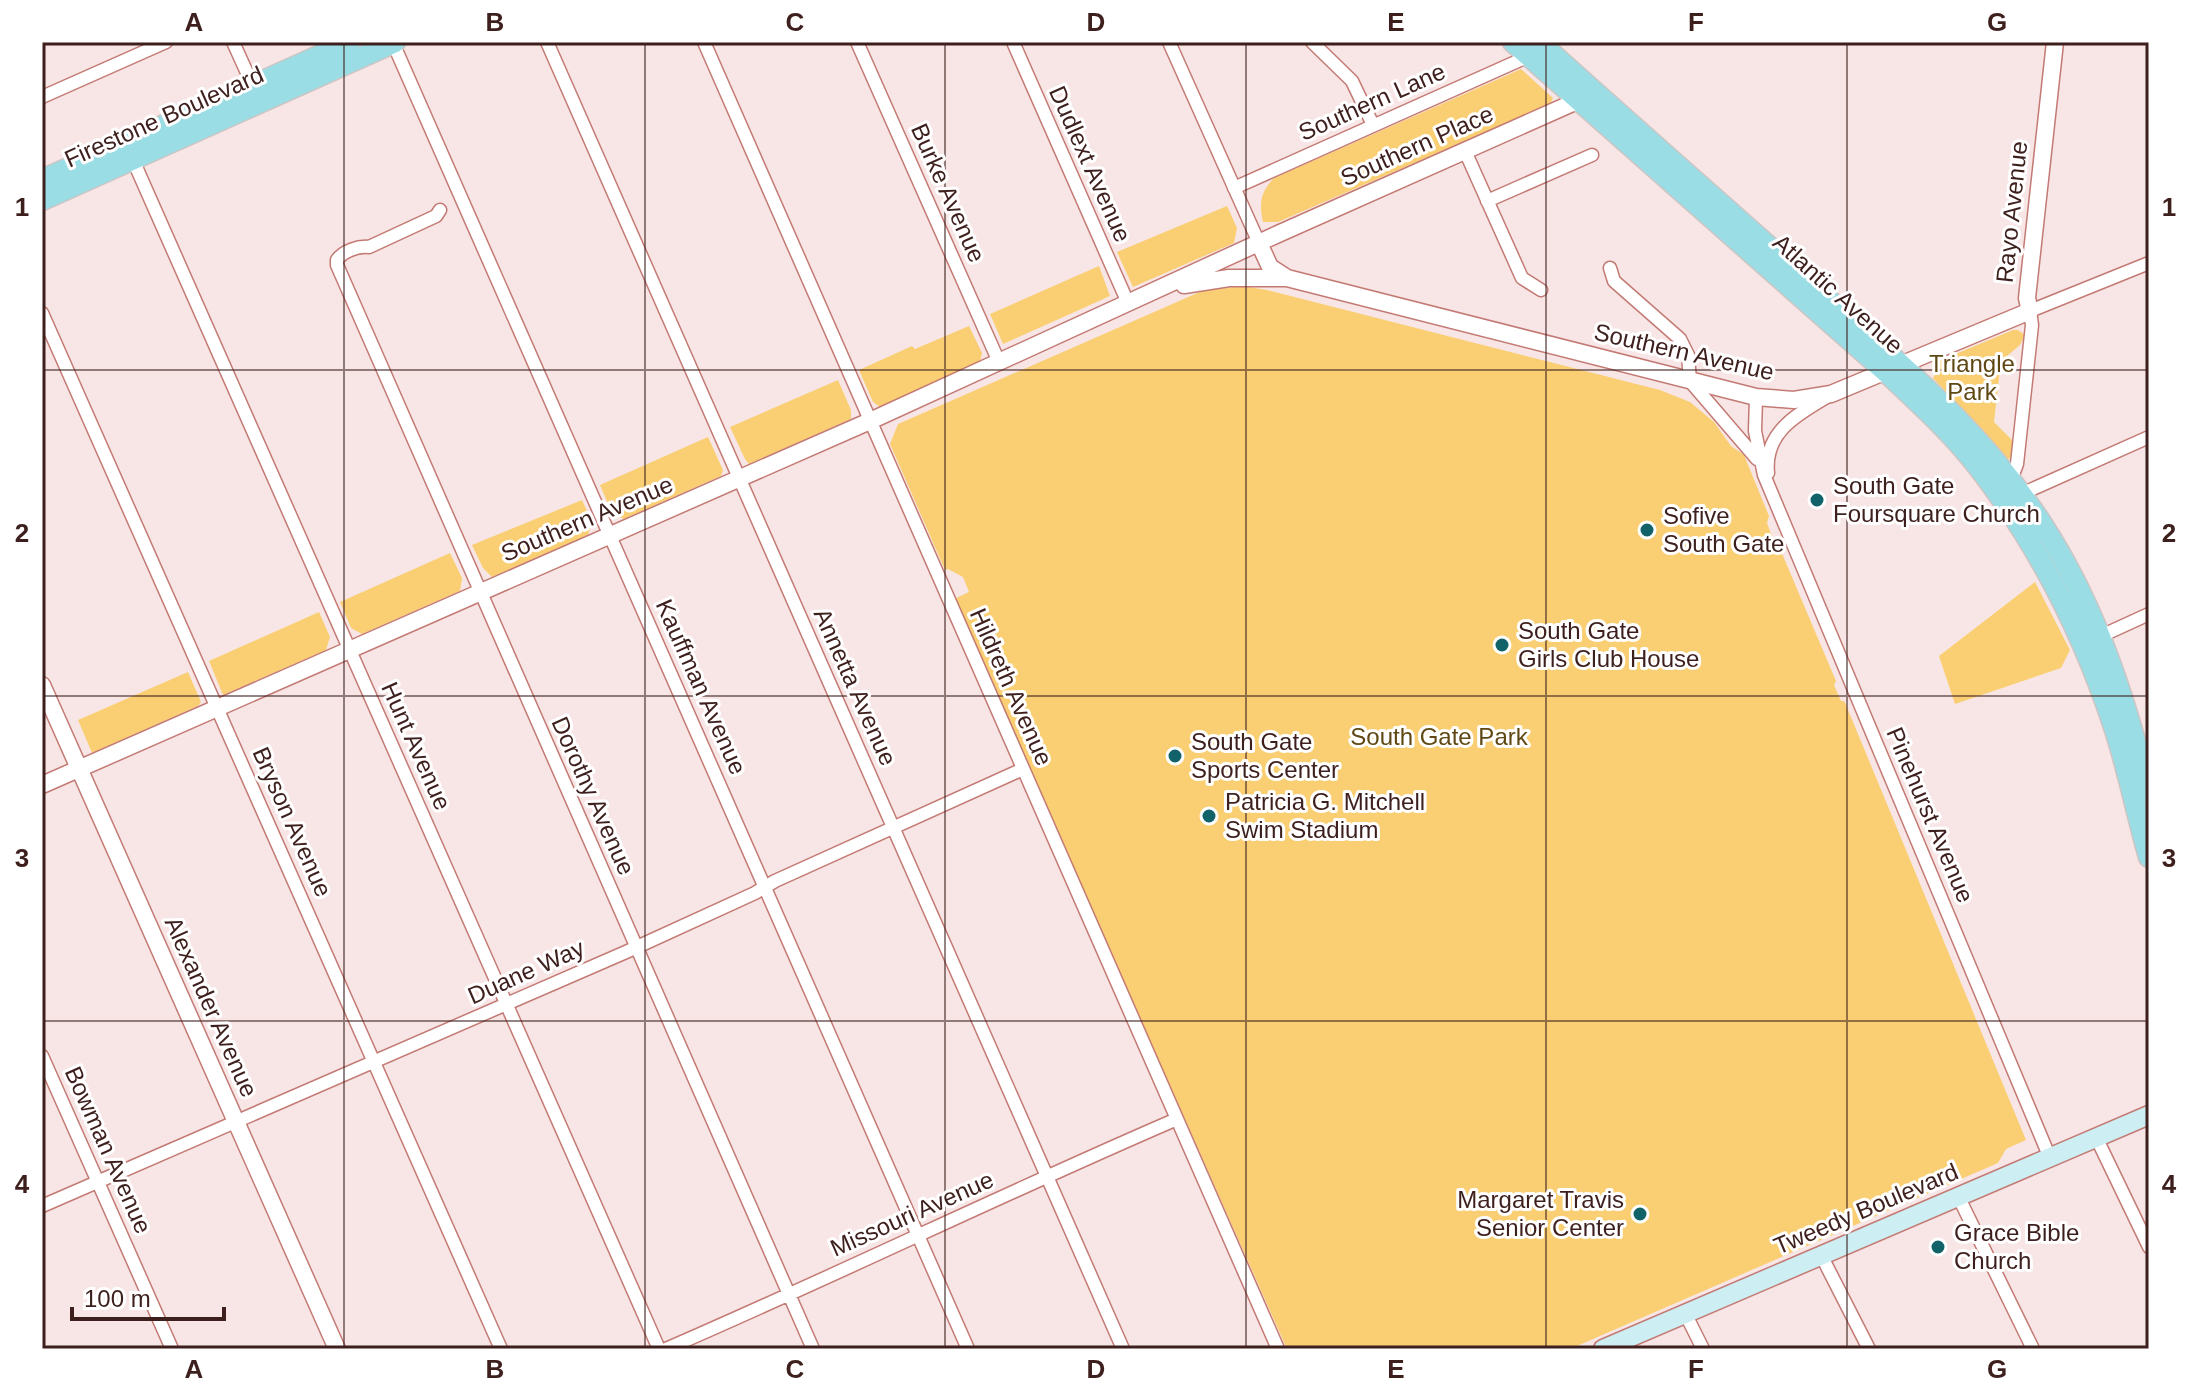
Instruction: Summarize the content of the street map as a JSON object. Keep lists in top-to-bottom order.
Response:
{
  "streets": {
    "main road": ["Firestone Boulevard", "Atlantic Avenue", "Tweedy Boulevard"],
    "street": [
      "Southern Lane",
      "Southern Place",
      "Dudlext Avenue",
      "Burke Avenue",
      "Rayo Avenue",
      "Southern Avenue",
      "Kauffman Avenue",
      "Annetta Avenue",
      "Hildreth Avenue",
      "Hunt Avenue",
      "Dorothy Avenue",
      "Pinehurst Avenue",
      "Bryson Avenue",
      "Duane Way",
      "Alexander Avenue",
      "Bowman Avenue",
      "Missouri Avenue"
    ]
  },
  "crossings": [
    ["Southern Lane", "Atlantic Avenue"],
    ["Firestone Boulevard", "Kauffman Avenue"],
    ["Firestone Boulevard", "Hunt Avenue"],
    ["Southern Place", "Atlantic Avenue"],
    ["Southern Place", "Southern Avenue"],
    ["Dudlext Avenue", "Southern Avenue"],
    ["Burke Avenue", "Southern Avenue"],
    ["Rayo Avenue", "Atlantic Avenue"],
    ["Rayo Avenue", "Southern Avenue"],
    ["Atlantic Avenue", "Southern Avenue"],
    ["Southern Avenue", "Kauffman Avenue"],
    ["Southern Avenue", "Annetta Avenue"],
    ["Southern Avenue", "Hildreth Avenue"],
    ["Southern Avenue", "Hunt Avenue"],
    ["Southern Avenue", "Dorothy Avenue"],
    ["Southern Avenue", "Pinehurst Avenue"],
    ["Southern Avenue", "Bryson Avenue"],
    ["Southern Avenue", "Alexander Avenue"],
    ["Kauffman Avenue", "Dorothy Avenue"],
    ["Kauffman Avenue", "Duane Way"],
    ["Kauffman Avenue", "Missouri Avenue"],
    ["Annetta Avenue", "Duane Way"],
    ["Annetta Avenue", "Missouri Avenue"],
    ["Hildreth Avenue", "Duane Way"],
    ["Hildreth Avenue", "Missouri Avenue"],
    ["Hunt Avenue", "Duane Way"],
    ["Dorothy Avenue", "Duane Way"],
    ["Dorothy Avenue", "Missouri Avenue"],
    ["Pinehurst Avenue", "Tweedy Boulevard"],
    ["Bryson Avenue", "Duane Way"],
    ["Duane Way", "Alexander Avenue"],
    ["Duane Way", "Bowman Avenue"]
  ],
  "parks": ["Triangle Park", "South Gate Park"],
  "places": [
    "South Gate Foursquare Church",
    "Sofive South Gate",
    "South Gate Girls Club House",
    "South Gate Sports Center",
    "Patricia G. Mitchell Swim Stadium",
    "Margaret Travis Senior Center",
    "Grace Bible Church"
  ],
  "scale_bar": "100 m",
  "grid": {
    "columns": [
      "A",
      "B",
      "C",
      "D",
      "E",
      "F",
      "G"
    ],
    "rows": [
      "1",
      "2",
      "3",
      "4"
    ]
  }
}
